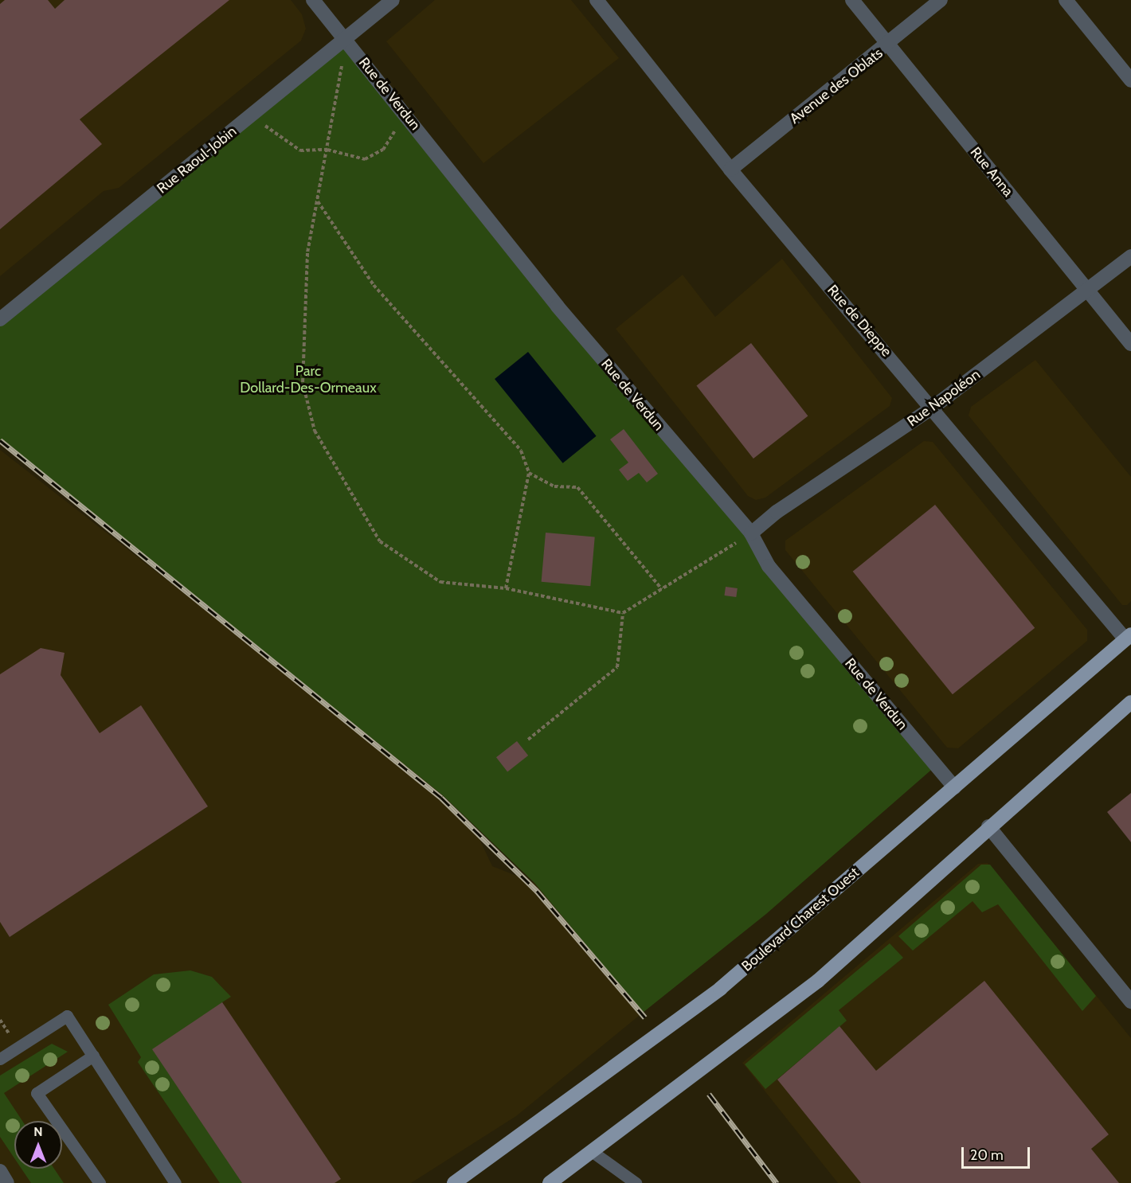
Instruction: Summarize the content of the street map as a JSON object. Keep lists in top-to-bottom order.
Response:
{
  "streets": {
    "main road": ["Boulevard Charest Ouest"],
    "street": [
      "Avenue des Oblats",
      "Rue de Verdun",
      "Rue Raoul-Jobin",
      "Rue Anna",
      "Rue de Dieppe",
      "Rue Napoléon"
    ]
  },
  "crossings": [
    ["Avenue des Oblats", "Rue Anna"],
    ["Avenue des Oblats", "Rue de Dieppe"],
    ["Rue de Verdun", "Rue Raoul-Jobin"],
    ["Rue de Verdun", "Rue Napoléon"],
    ["Rue de Verdun", "Boulevard Charest Ouest"],
    ["Rue Anna", "Rue Napoléon"],
    ["Rue de Dieppe", "Rue Napoléon"],
    ["Rue de Dieppe", "Boulevard Charest Ouest"]
  ],
  "parks": ["Parc Dollard-Des-Ormeaux"],
  "scale_bar": "20 m",
  "north": "top"
}
